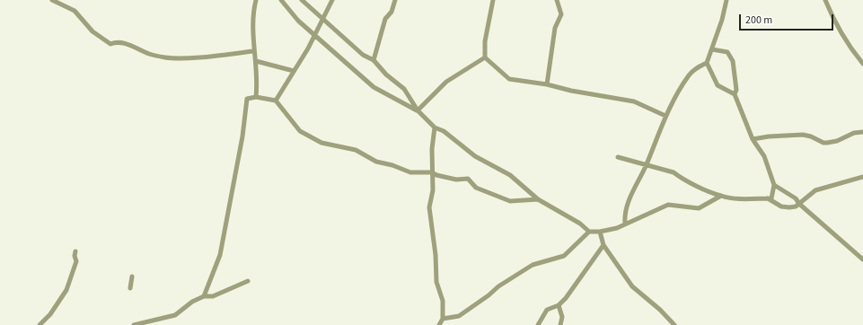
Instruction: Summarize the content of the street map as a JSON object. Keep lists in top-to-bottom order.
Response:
{
  "scale_bar": "200 m"
}
